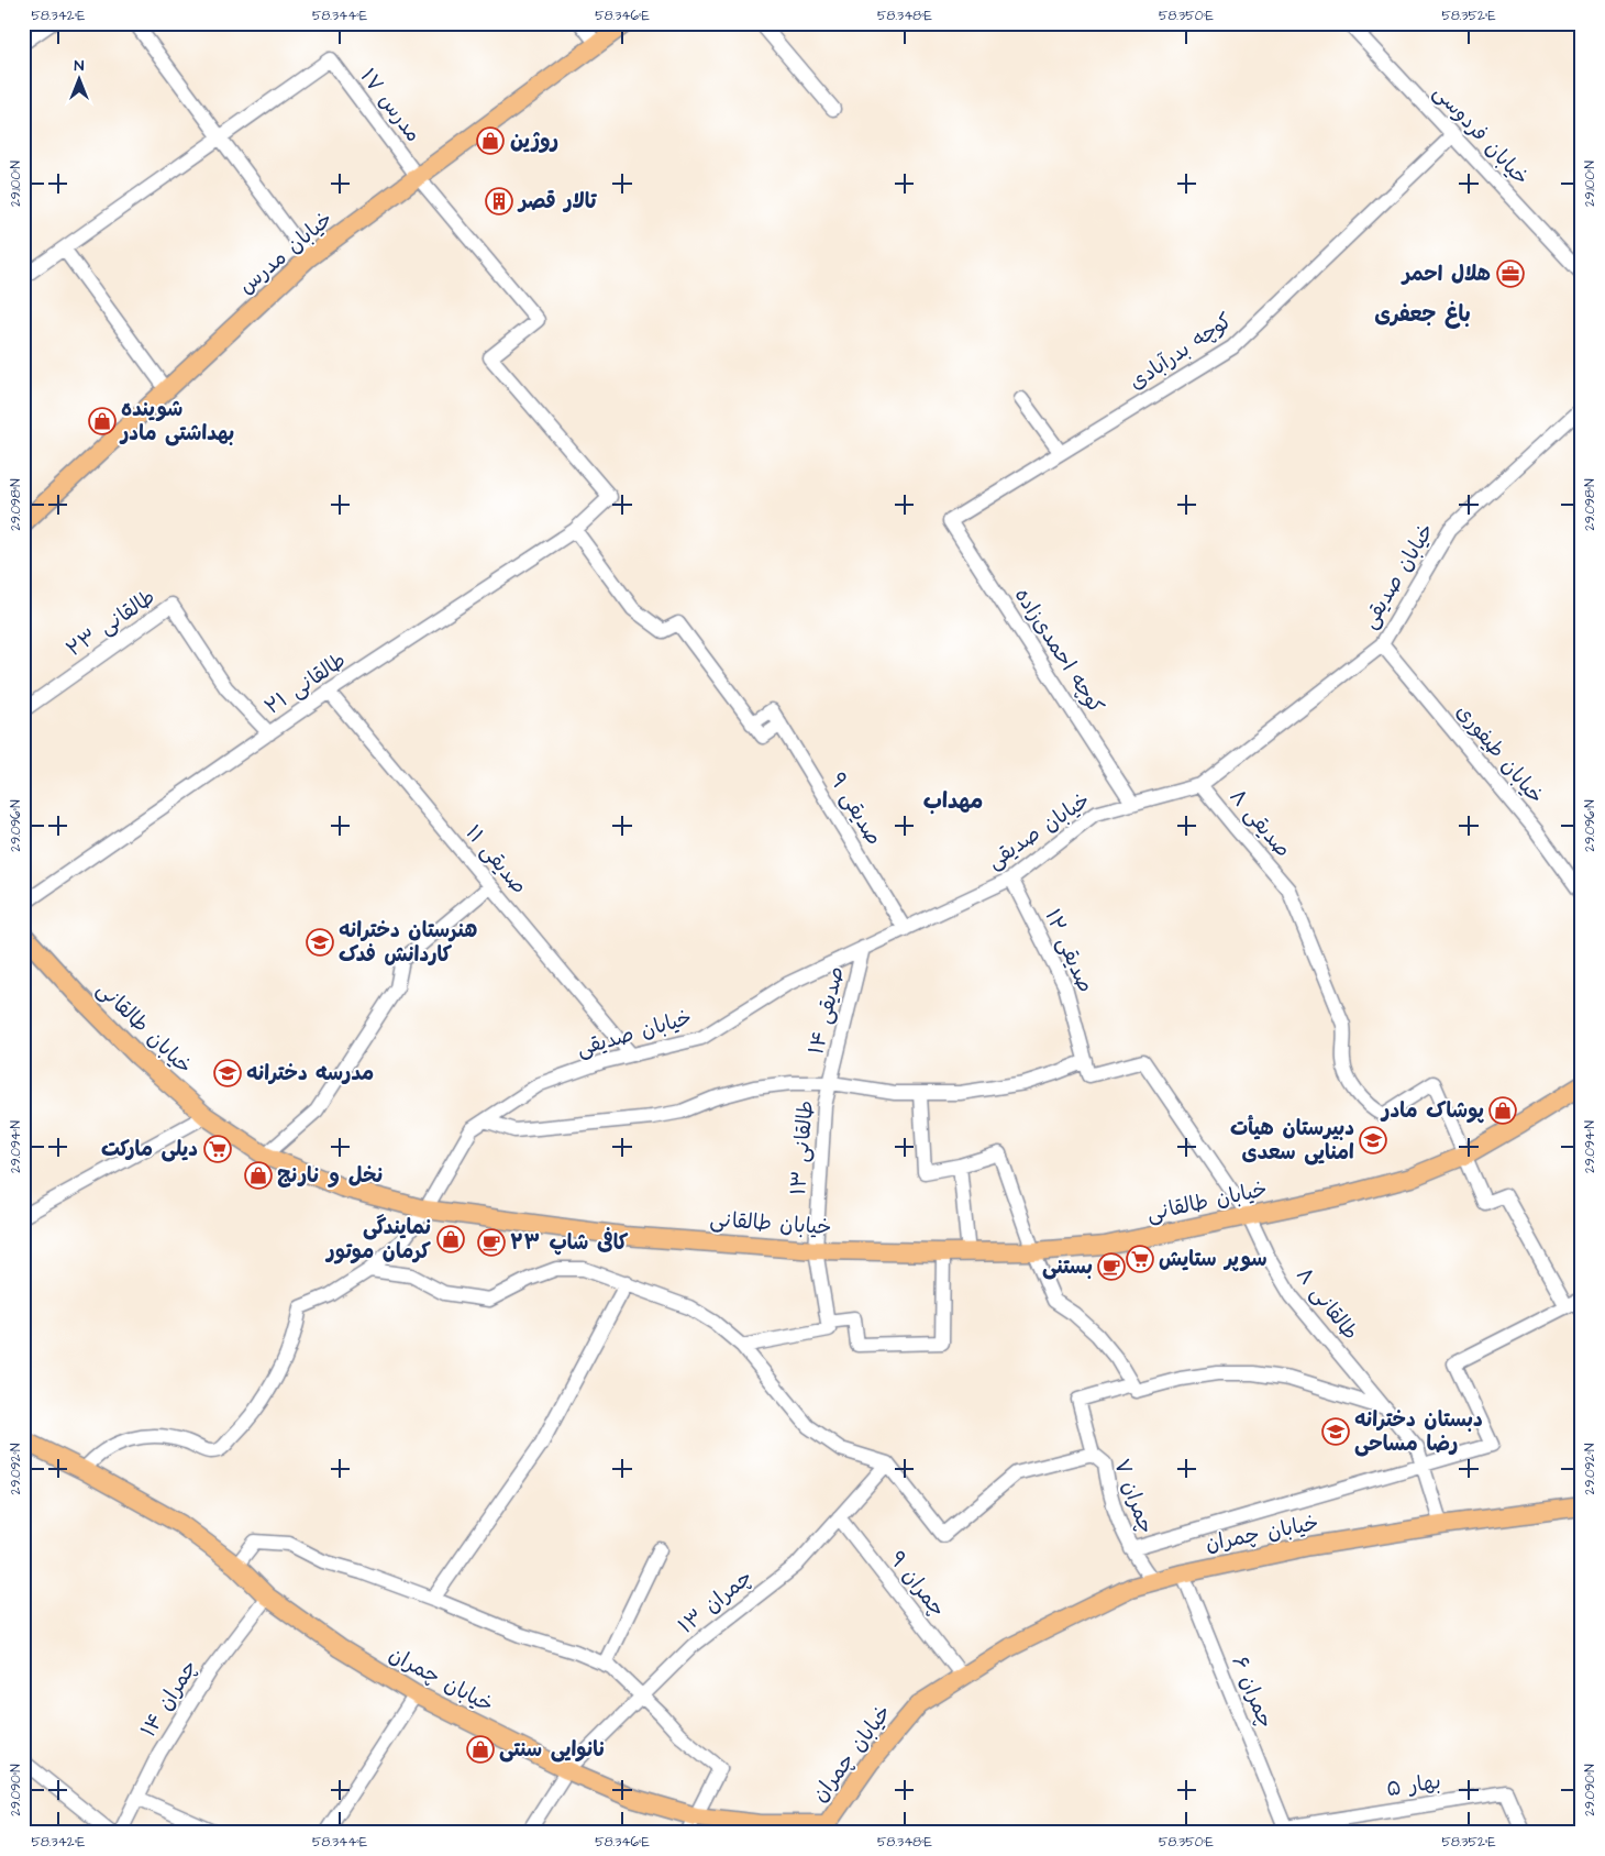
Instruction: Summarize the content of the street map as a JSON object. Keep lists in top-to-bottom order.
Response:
{
  "streets": {
    "main road": ["خیابان مدرس", "خیابان طالقانی", "خیابان چمران"],
    "street": [
      "مدرس ۱۷",
      "خیابان فردوسی",
      "کوچه بدرآبادی",
      "خیابان صدیقی",
      "طالقانی ۲۳",
      "کوچه احمدی‌زاده",
      "طالقانی ۲۱",
      "خیابان طیفوری",
      "صدیقی ۹",
      "صدیقی ۸",
      "صدیقی ۱۱",
      "صدیقی ۱۲",
      "صدیقی ۱۴",
      "طالقانی ۱۳",
      "طالقانی ۸",
      "چمران ۷",
      "چمران ۹",
      "چمران ۱۳",
      "چمران ۶",
      "چمران ۱۴",
      "بهار ۵"
    ]
  },
  "crossings": [
    ["مدرس ۱۷", "خیابان مدرس"],
    ["مدرس ۱۷", "طالقانی ۲۱"],
    ["خیابان فردوسی", "کوچه بدرآبادی"],
    ["کوچه بدرآبادی", "کوچه احمدی‌زاده"],
    ["خیابان صدیقی", "کوچه احمدی‌زاده"],
    ["خیابان صدیقی", "خیابان طیفوری"],
    ["خیابان صدیقی", "صدیقی ۹"],
    ["خیابان صدیقی", "صدیقی ۸"],
    ["خیابان صدیقی", "صدیقی ۱۱"],
    ["خیابان صدیقی", "صدیقی ۱۲"],
    ["خیابان صدیقی", "صدیقی ۱۴"],
    ["خیابان صدیقی", "خیابان طالقانی"],
    ["خیابان صدیقی", "خیابان چمران"],
    ["طالقانی ۲۳", "طالقانی ۲۱"],
    ["طالقانی ۲۱", "صدیقی ۱۱"],
    ["صدیقی ۸", "خیابان طالقانی"],
    ["صدیقی ۱۲", "طالقانی ۸"],
    ["صدیقی ۱۴", "طالقانی ۱۳"],
    ["خیابان طالقانی", "طالقانی ۱۳"],
    ["خیابان طالقانی", "طالقانی ۸"],
    ["طالقانی ۸", "خیابان چمران"],
    ["چمران ۷", "خیابان چمران"],
    ["خیابان چمران", "چمران ۹"],
    ["خیابان چمران", "چمران ۱۳"],
    ["خیابان چمران", "چمران ۶"],
    ["خیابان چمران", "چمران ۱۴"],
    ["چمران ۹", "چمران ۱۳"],
    ["چمران ۶", "بهار ۵"]
  ],
  "districts": ["باغ جعفری", "مهداب"],
  "places": {
    "shop": [
      "روژین",
      "شوینده بهداشتی مادر",
      "پوشاک مادر",
      "نخل و نارنج",
      "نمایندگی کرمان موتور",
      "نانوایی سنتی"
    ],
    "building": ["تالار قصر"],
    "office": ["هلال احمر"],
    "school or university": [
      "هنرستان دخترانه کاردانش فدک",
      "مدرسه دخترانه",
      "دبیرستان هیأت امنایی سعدی",
      "دبستان دخترانه رضا مساحی"
    ],
    "supermarket": ["دیلی مارکت", "سوپر ستایش"],
    "cafe": ["کافی شاپ ۲۳", "بستنی"]
  },
  "north": "top",
  "coordinates": [
    "58.342°E",
    "58.344°E",
    "58.346°E",
    "58.348°E",
    "58.350°E",
    "58.352°E",
    "29.100°N",
    "29.098°N",
    "29.096°N",
    "29.094°N",
    "29.092°N",
    "29.090°N"
  ]
}
